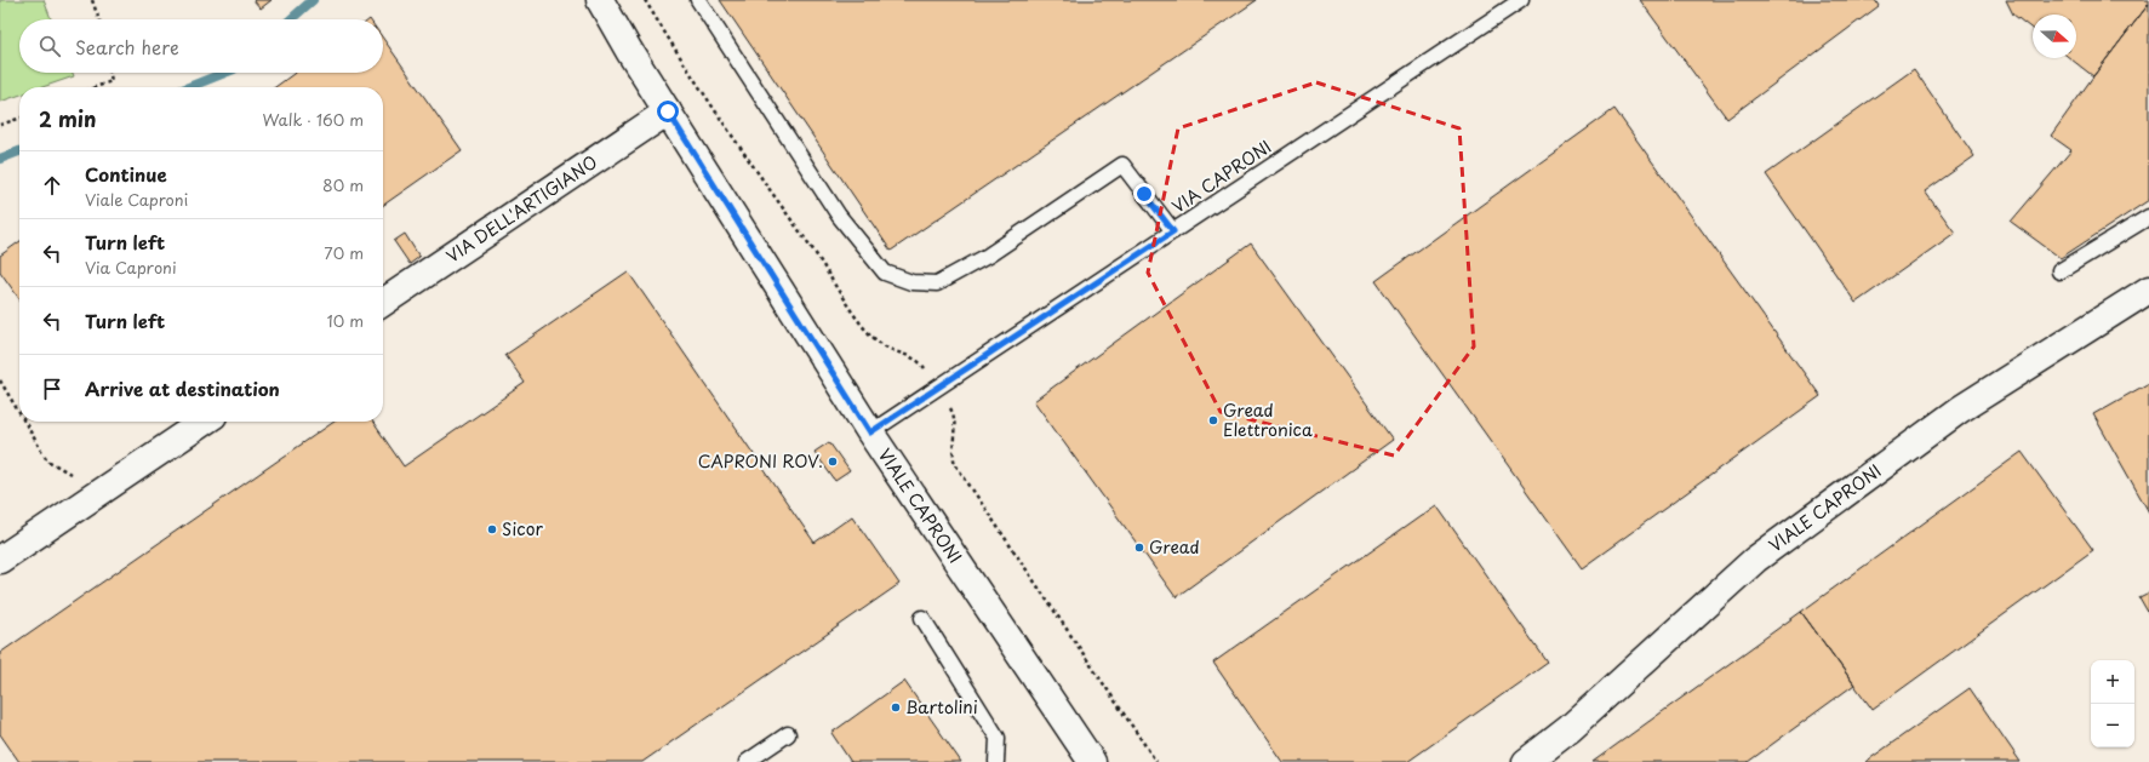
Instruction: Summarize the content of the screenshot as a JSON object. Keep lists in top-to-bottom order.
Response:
{
  "streets": {
    "street": ["VIA DELL'ARTIGIANO", "VIALE CAPRONI"],
    "lane": ["VIA CAPRONI"]
  },
  "crossings": [
    ["VIA CAPRONI", "VIALE CAPRONI"],
    ["VIA DELL'ARTIGIANO", "VIALE CAPRONI"]
  ],
  "places": [
    "Gread Elettronica",
    "CAPRONI ROV.",
    "Sicor",
    "Gread",
    "Bartolini"
  ],
  "north": "right",
  "page": {
    "search": "Search here",
    "heading": ["2 min", "Walk · 160 m"],
    "list": [
      ["Continue", "Viale Caproni", "80 m"],
      ["Turn left", "Via Caproni", "70 m"],
      ["Turn left", "10 m"],
      "Arrive at destination"
    ],
    "map_buttons": ["+", "−"]
  }
}
